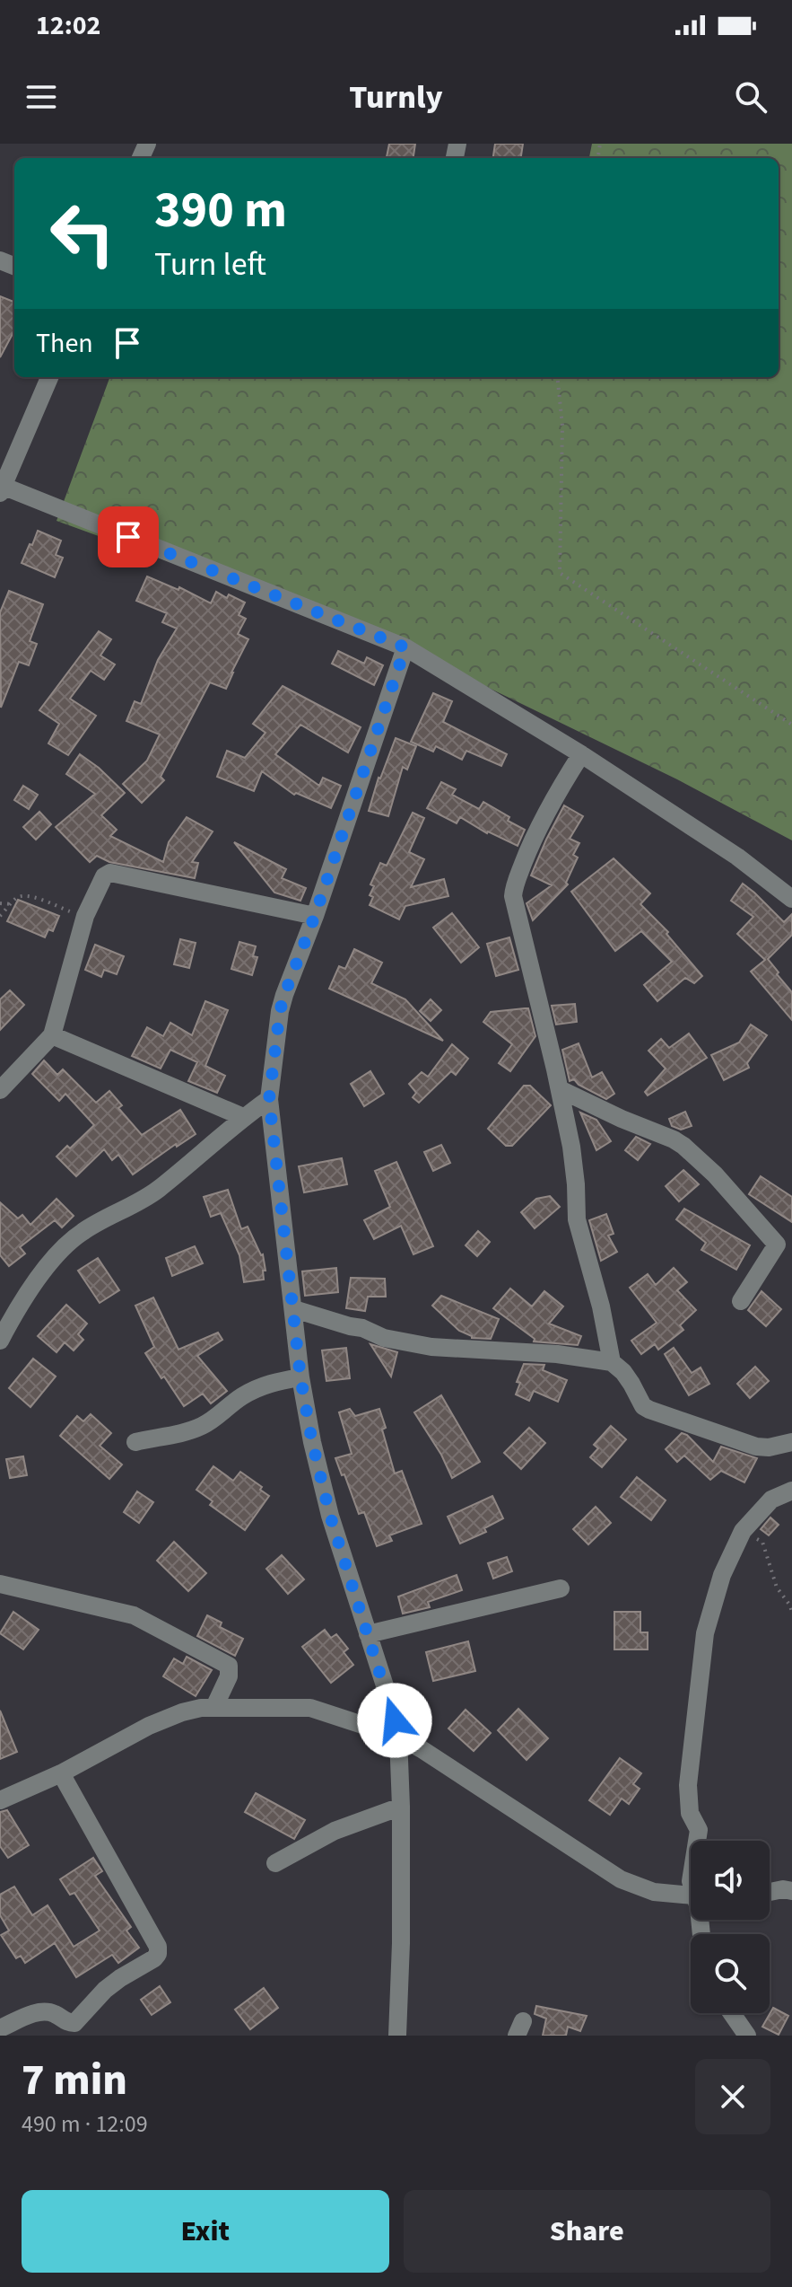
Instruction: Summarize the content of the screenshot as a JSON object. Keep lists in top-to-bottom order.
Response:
{
  "page": {
    "status": "12:02",
    "header": "Turnly",
    "turn": ["390 m", "Turn left"],
    "then": "Then",
    "heading": ["7 min", "490 m · 12:09"],
    "buttons": ["Exit", "Share"]
  }
}
